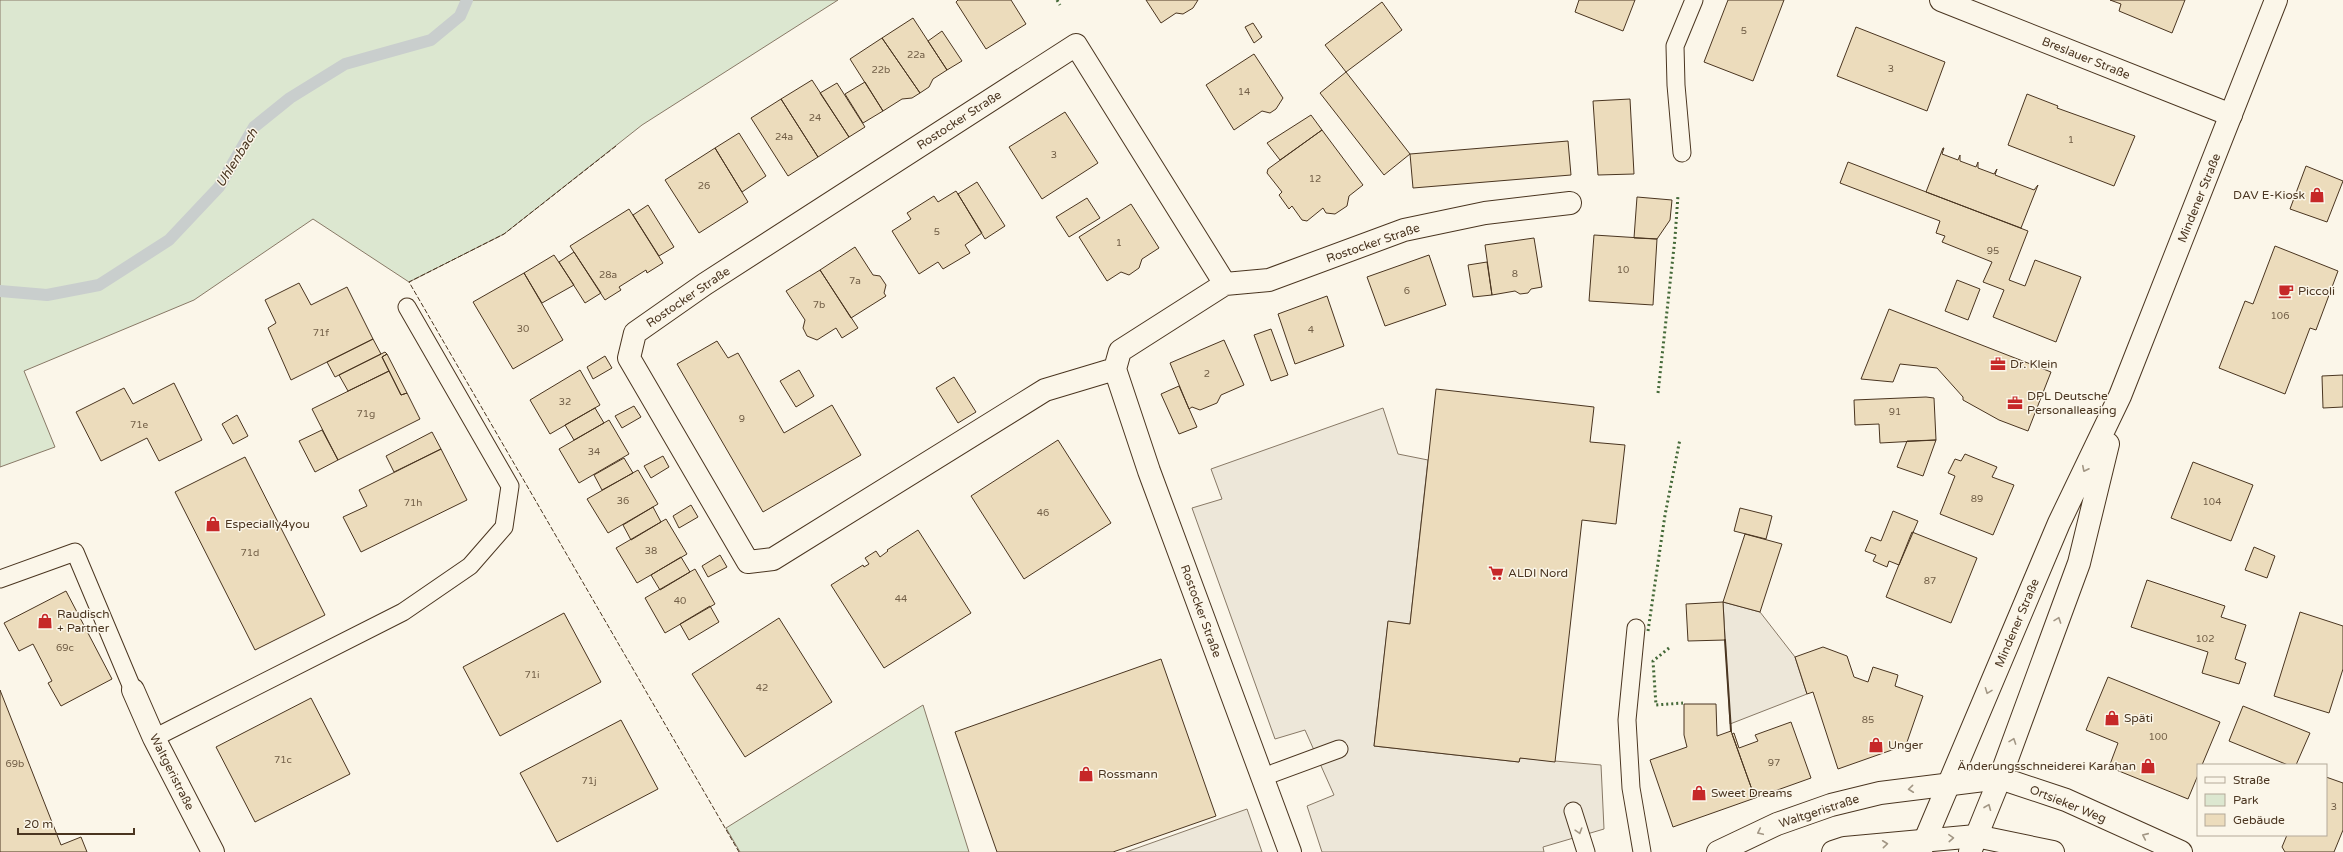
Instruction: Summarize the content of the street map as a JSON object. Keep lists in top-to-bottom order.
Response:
{
  "streets": {
    "street": [
      "Breslauer Straße",
      "Rostocker Straße",
      "Mindener Straße",
      "Waltgeristraße",
      "Ortsieker Weg"
    ]
  },
  "crossings": [
    ["Breslauer Straße", "Mindener Straße"],
    ["Mindener Straße", "Waltgeristraße"],
    ["Mindener Straße", "Ortsieker Weg"],
    ["Waltgeristraße", "Ortsieker Weg"]
  ],
  "water": ["Uhlenbach"],
  "places": {
    "shop": [
      "DAV E-Kiosk",
      "Especially4you",
      "Raudisch + Partner",
      "Späti",
      "Unger",
      "Änderungsschneiderei Karahan",
      "Rossmann",
      "Sweet Dreams"
    ],
    "cafe": ["Piccoli"],
    "office": ["Dr. Klein", "DPL Deutsche Personalleasing"],
    "supermarket": ["ALDI Nord"]
  },
  "house_numbers": [
    "5",
    "22a",
    "3",
    "22b",
    "14",
    "24",
    "24a",
    "1",
    "3",
    "12",
    "26",
    "5",
    "1",
    "95",
    "10",
    "8",
    "28a",
    "7a",
    "6",
    "7b",
    "106",
    "30",
    "4",
    "71f",
    "2",
    "32",
    "91",
    "71g",
    "9",
    "71e",
    "34",
    "89",
    "36",
    "104",
    "71h",
    "46",
    "38",
    "71d",
    "87",
    "44",
    "40",
    "102",
    "69c",
    "71i",
    "42",
    "85",
    "100",
    "71c",
    "97",
    "69b",
    "71j",
    "3"
  ],
  "legend": ["Straße", "Park", "Gebäude"],
  "scale_bar": "20 m"
}
